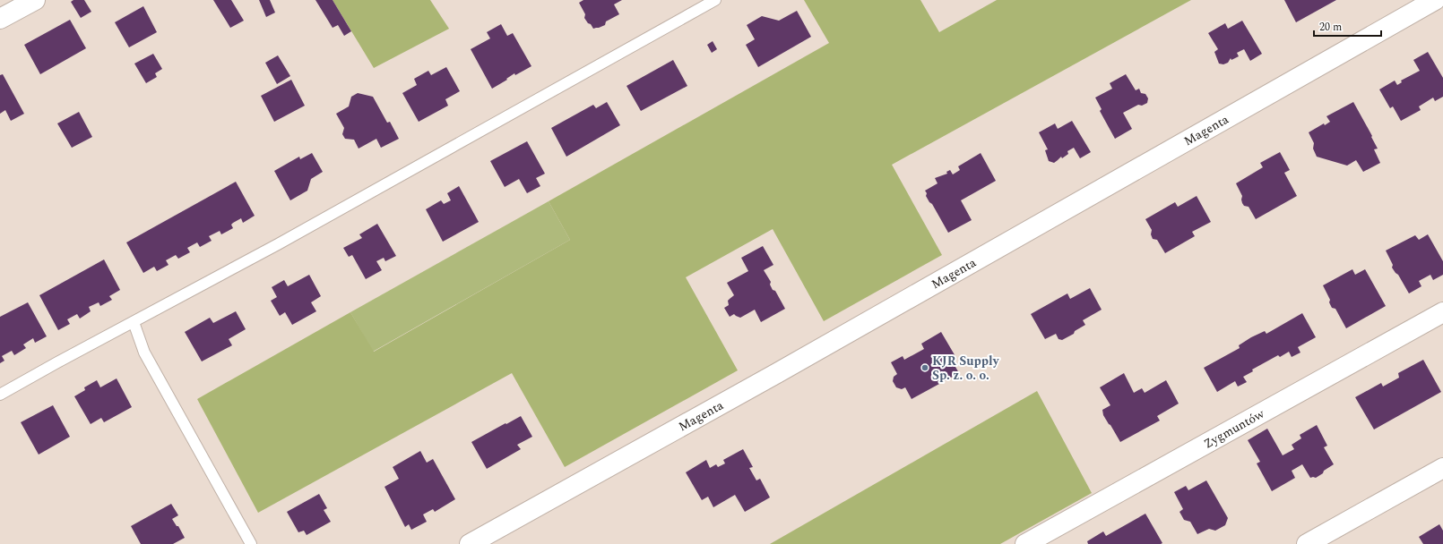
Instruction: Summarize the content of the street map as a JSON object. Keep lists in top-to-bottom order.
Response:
{
  "streets": {
    "street": ["Magenta", "Zygmuntów"]
  },
  "places": ["KJR Supply Sp. z. o. o."],
  "scale_bar": "20 m"
}
